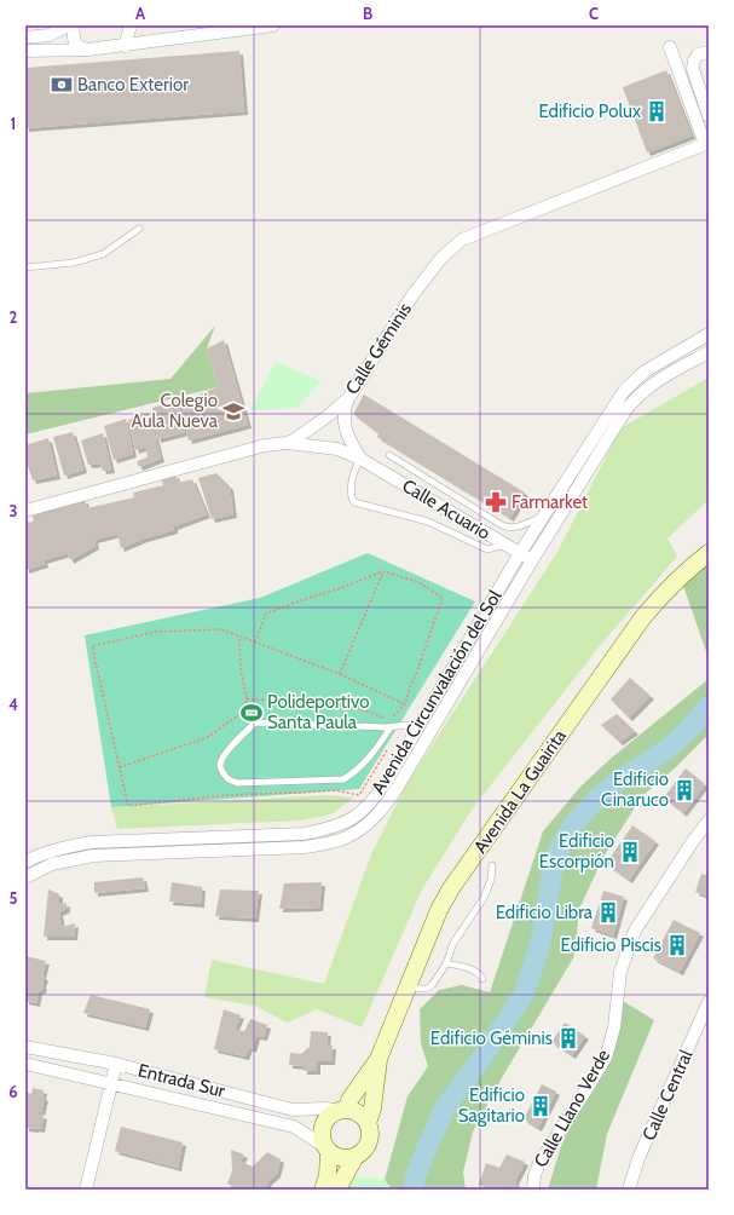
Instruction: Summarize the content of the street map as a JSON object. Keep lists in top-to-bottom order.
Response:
{
  "streets": {
    "street": [
      "Calle Géminis",
      "Calle Acuario",
      "Avenida Circunvalación del Sol",
      "Avenida La Guairita",
      "Entrada Sur",
      "Calle Central",
      "Calle Llano Verde"
    ]
  },
  "crossings": [
    ["Calle Géminis", "Calle Acuario"],
    ["Calle Acuario", "Avenida Circunvalación del Sol"],
    ["Avenida La Guairita", "Entrada Sur"]
  ],
  "places": {
    "bank": ["Banco Exterior"],
    "building": [
      "Edificio Polux",
      "Edificio Cinaruco",
      "Edificio Escorpión",
      "Edificio Libra",
      "Edificio Piscis",
      "Edificio Géminis",
      "Edificio Sagitario"
    ],
    "school or university": ["Colegio Aula Nueva"],
    "pharmacy": ["Farmarket"],
    "sports": ["Polideportivo Santa Paula"]
  },
  "grid": {
    "columns": ["A", "B", "C"],
    "rows": [
      "1",
      "2",
      "3",
      "4",
      "5",
      "6"
    ]
  }
}
